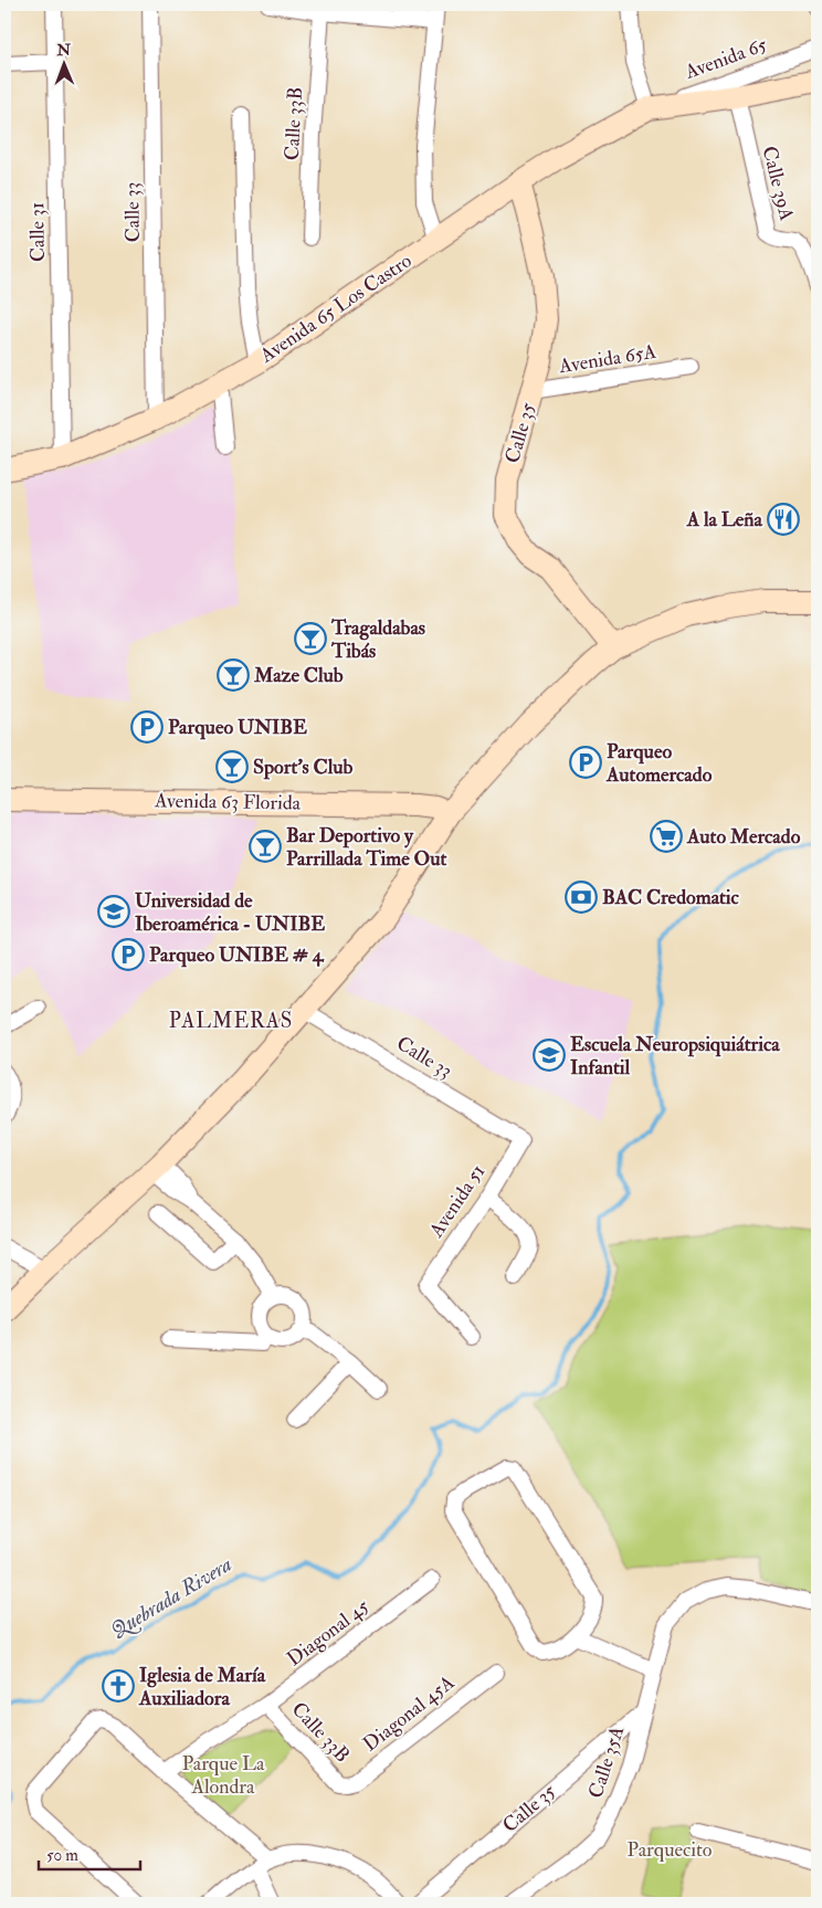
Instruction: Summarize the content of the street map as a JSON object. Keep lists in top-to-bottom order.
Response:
{
  "streets": {
    "main road": ["Avenida 65 Los Castro", "Calle 35", "Avenida 63 Florida"],
    "street": [
      "Avenida 65",
      "Calle 33B",
      "Calle 39A",
      "Calle 33",
      "Calle 31",
      "Avenida 65A",
      "Avenida 51",
      "Diagonal 45",
      "Diagonal 45A",
      "Calle 35A"
    ]
  },
  "crossings": [
    ["Avenida 65", "Avenida 65 Los Castro"],
    ["Calle 33B", "Diagonal 45"],
    ["Calle 33B", "Diagonal 45A"],
    ["Calle 33", "Avenida 65 Los Castro"],
    ["Calle 33", "Avenida 51"],
    ["Calle 31", "Avenida 65 Los Castro"],
    ["Avenida 65 Los Castro", "Calle 35"],
    ["Avenida 65A", "Calle 35"],
    ["Calle 35", "Calle 35A"]
  ],
  "districts": ["PALMERAS"],
  "water": ["Quebrada Rivera"],
  "parks": ["Parque La Alondra", "Parquecito"],
  "places": {
    "restaurant": ["A la Leña"],
    "bar": [
      "Tragaldabas Tibás",
      "Maze Club",
      "Sport's Club",
      "Bar Deportivo y Parrillada Time Out"
    ],
    "parking": ["Parqueo UNIBE", "Parqueo Automercado", "Parqueo UNIBE # 4"],
    "supermarket": ["Auto Mercado"],
    "bank": ["BAC Credomatic"],
    "school or university": ["Universidad de Iberoamérica - UNIBE", "Escuela Neuropsiquiátrica Infantil"],
    "church": ["Iglesia de María Auxiliadora"]
  },
  "scale_bar": "50 m",
  "north": "top"
}
